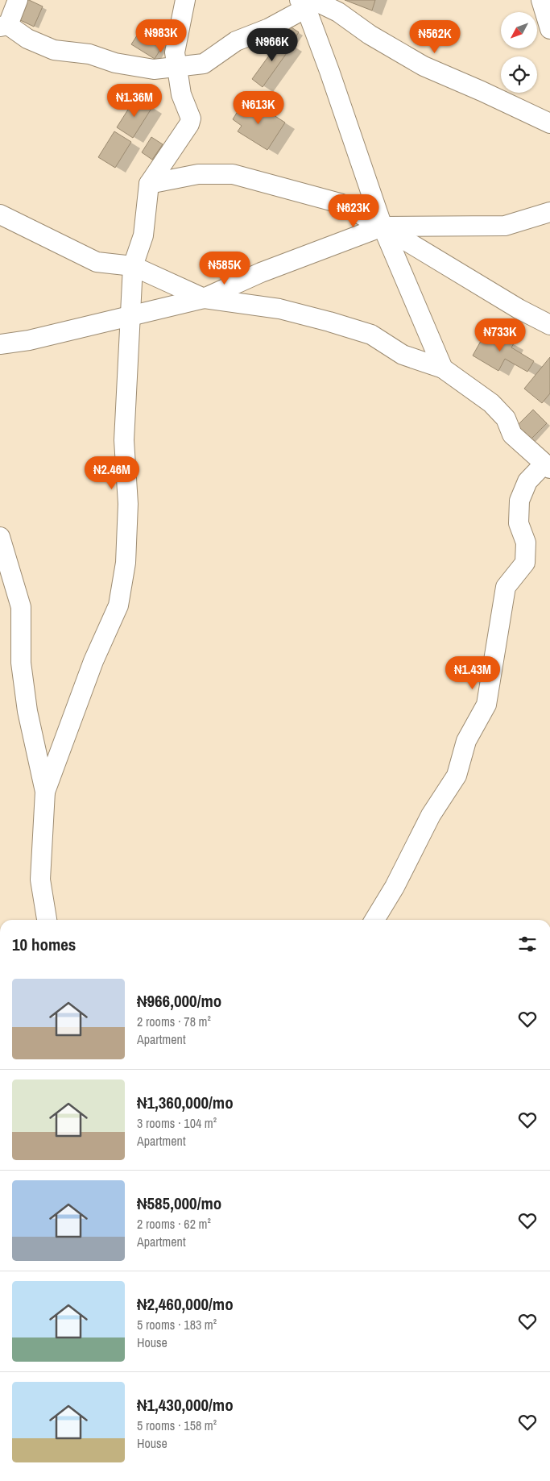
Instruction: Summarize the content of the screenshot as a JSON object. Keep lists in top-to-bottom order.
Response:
{
  "north": "bottom left",
  "page": {
    "price": [
      "₦983K",
      "₦562K",
      "₦966K",
      "₦1.36M",
      "₦613K",
      "₦623K",
      "₦585K",
      "₦733K",
      "₦2.46M",
      "₦1.43M"
    ],
    "heading": "10 homes",
    "list": [
      {
        "name": "₦966,000/mo",
        "note": "2 rooms · 78 m² · Apartment"
      },
      {
        "name": "₦1,360,000/mo",
        "note": "3 rooms · 104 m² · Apartment"
      },
      {
        "name": "₦585,000/mo",
        "note": "2 rooms · 62 m² · Apartment"
      },
      {
        "name": "₦2,460,000/mo",
        "note": "5 rooms · 183 m² · House"
      },
      {
        "name": "₦1,430,000/mo",
        "note": "5 rooms · 158 m² · House"
      }
    ]
  }
}
